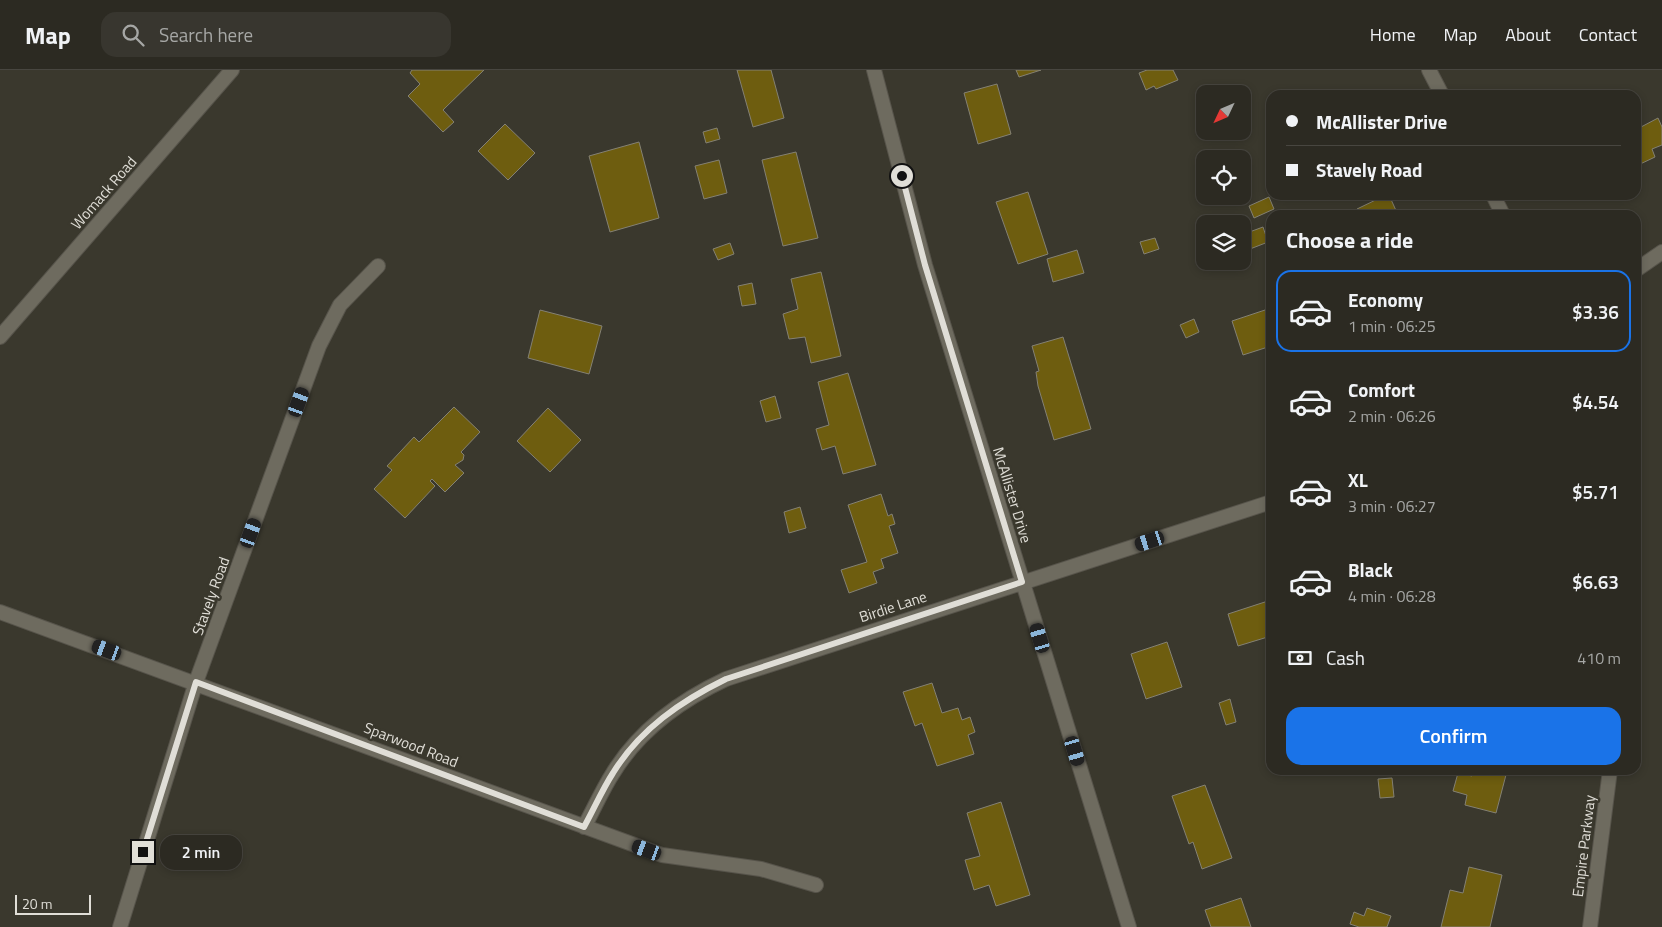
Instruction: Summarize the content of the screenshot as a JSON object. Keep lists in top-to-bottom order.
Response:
{
  "streets": {
    "street": [
      "Womack Road",
      "McAllister Drive",
      "Stavely Road",
      "Birdie Lane",
      "Sparwood Road",
      "Empire Parkway"
    ]
  },
  "crossings": [
    ["McAllister Drive", "Birdie Lane"],
    ["Stavely Road", "Sparwood Road"],
    ["Birdie Lane", "Sparwood Road"]
  ],
  "scale_bar": "20 m",
  "north": "bottom left",
  "page": {
    "header": "Map",
    "search": "Search here",
    "nav": [
      "Home",
      "Map",
      "About",
      "Contact"
    ],
    "banner": ["McAllister Drive", "Stavely Road"],
    "heading": "Choose a ride",
    "list": [
      {
        "name": "Economy",
        "note": "1 min · 06:25",
        "value": "$3.36"
      },
      {
        "name": "Comfort",
        "note": "2 min · 06:26",
        "value": "$4.54"
      },
      {
        "name": "XL",
        "note": "3 min · 06:27",
        "value": "$5.71"
      },
      {
        "name": "Black",
        "note": "4 min · 06:28",
        "value": "$6.63"
      }
    ],
    "pay": ["Cash", "410 m"],
    "buttons": "Confirm",
    "bubble": "2 min",
    "scale": "20 m"
  }
}
